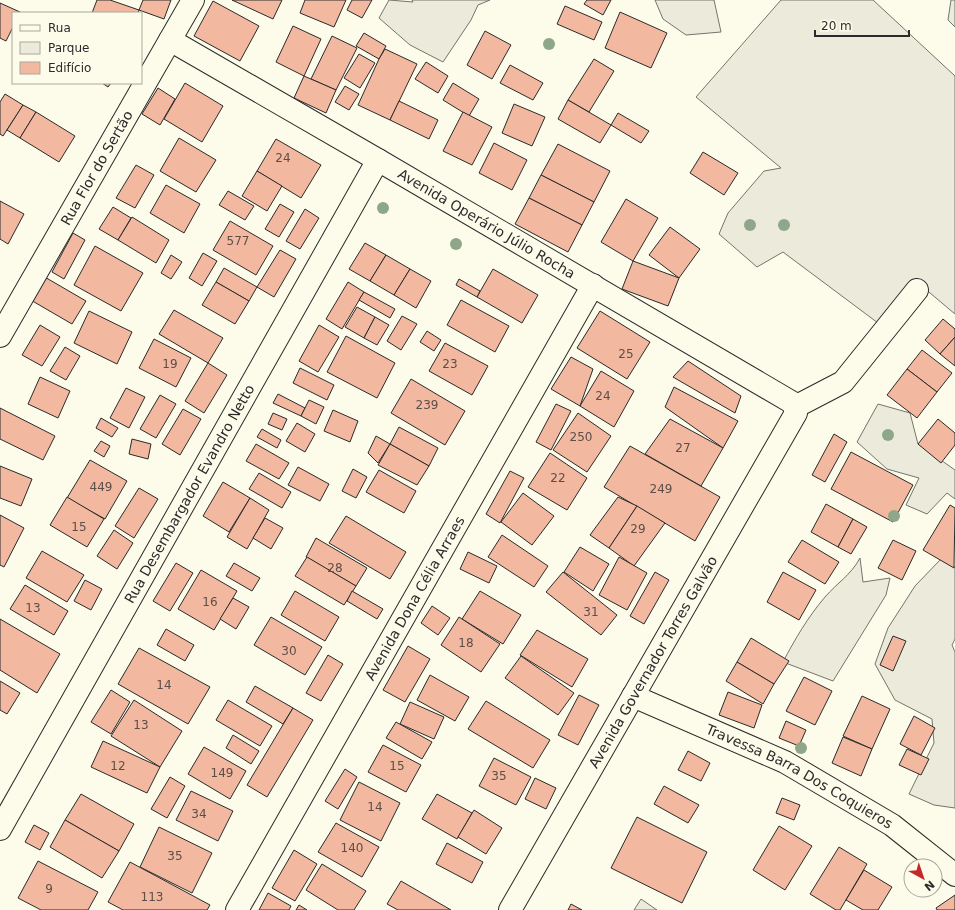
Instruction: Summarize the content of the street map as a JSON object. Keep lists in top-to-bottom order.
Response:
{
  "streets": {
    "street": [
      "Rua Flor do Sertão",
      "Avenida Operário Júlio Rocha",
      "Rua Desembargador Evandro Netto",
      "Avenida Dona Célia Arraes",
      "Avenida Governador Torres Galvão",
      "Travessa Barra Dos Coquieros"
    ]
  },
  "crossings": [
    ["Rua Flor do Sertão", "Avenida Operário Júlio Rocha"],
    ["Avenida Operário Júlio Rocha", "Rua Desembargador Evandro Netto"],
    ["Avenida Operário Júlio Rocha", "Avenida Dona Célia Arraes"],
    ["Avenida Operário Júlio Rocha", "Avenida Governador Torres Galvão"],
    ["Avenida Governador Torres Galvão", "Travessa Barra Dos Coquieros"]
  ],
  "house_numbers": [
    "24",
    "577",
    "25",
    "19",
    "23",
    "24",
    "239",
    "250",
    "27",
    "22",
    "449",
    "249",
    "15",
    "29",
    "28",
    "16",
    "13",
    "31",
    "18",
    "30",
    "14",
    "13",
    "12",
    "15",
    "149",
    "35",
    "14",
    "34",
    "140",
    "35",
    "9",
    "113"
  ],
  "legend": ["Rua", "Parque", "Edifício"],
  "scale_bar": "20 m",
  "north": "bottom right"
}
